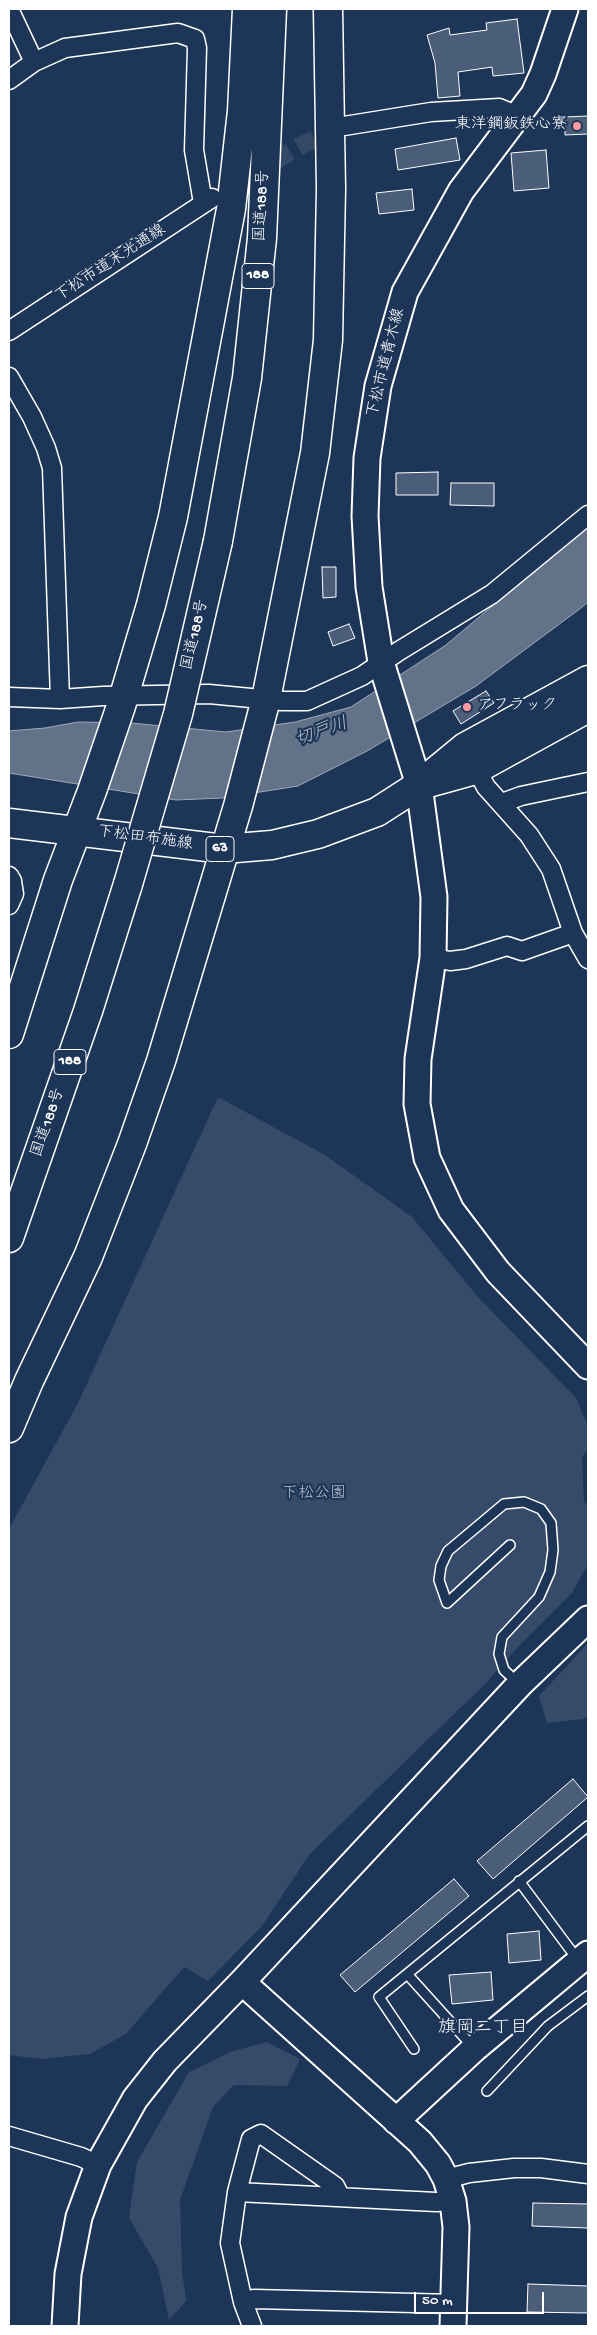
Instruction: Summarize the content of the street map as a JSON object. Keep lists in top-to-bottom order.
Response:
{
  "streets": {
    "main road": [
      "国道188号",
      "188",
      "下松田布施線",
      "63"
    ],
    "street": ["下松市道末光通線", "下松市道青木線"]
  },
  "crossings": [
    ["下松市道青木線", "下松田布施線"]
  ],
  "districts": ["旗岡二丁目"],
  "water": ["切戸川"],
  "parks": ["下松公園"],
  "places": ["東洋鋼鈑鉄心寮", "アフラック"],
  "scale_bar": "50 m"
}
